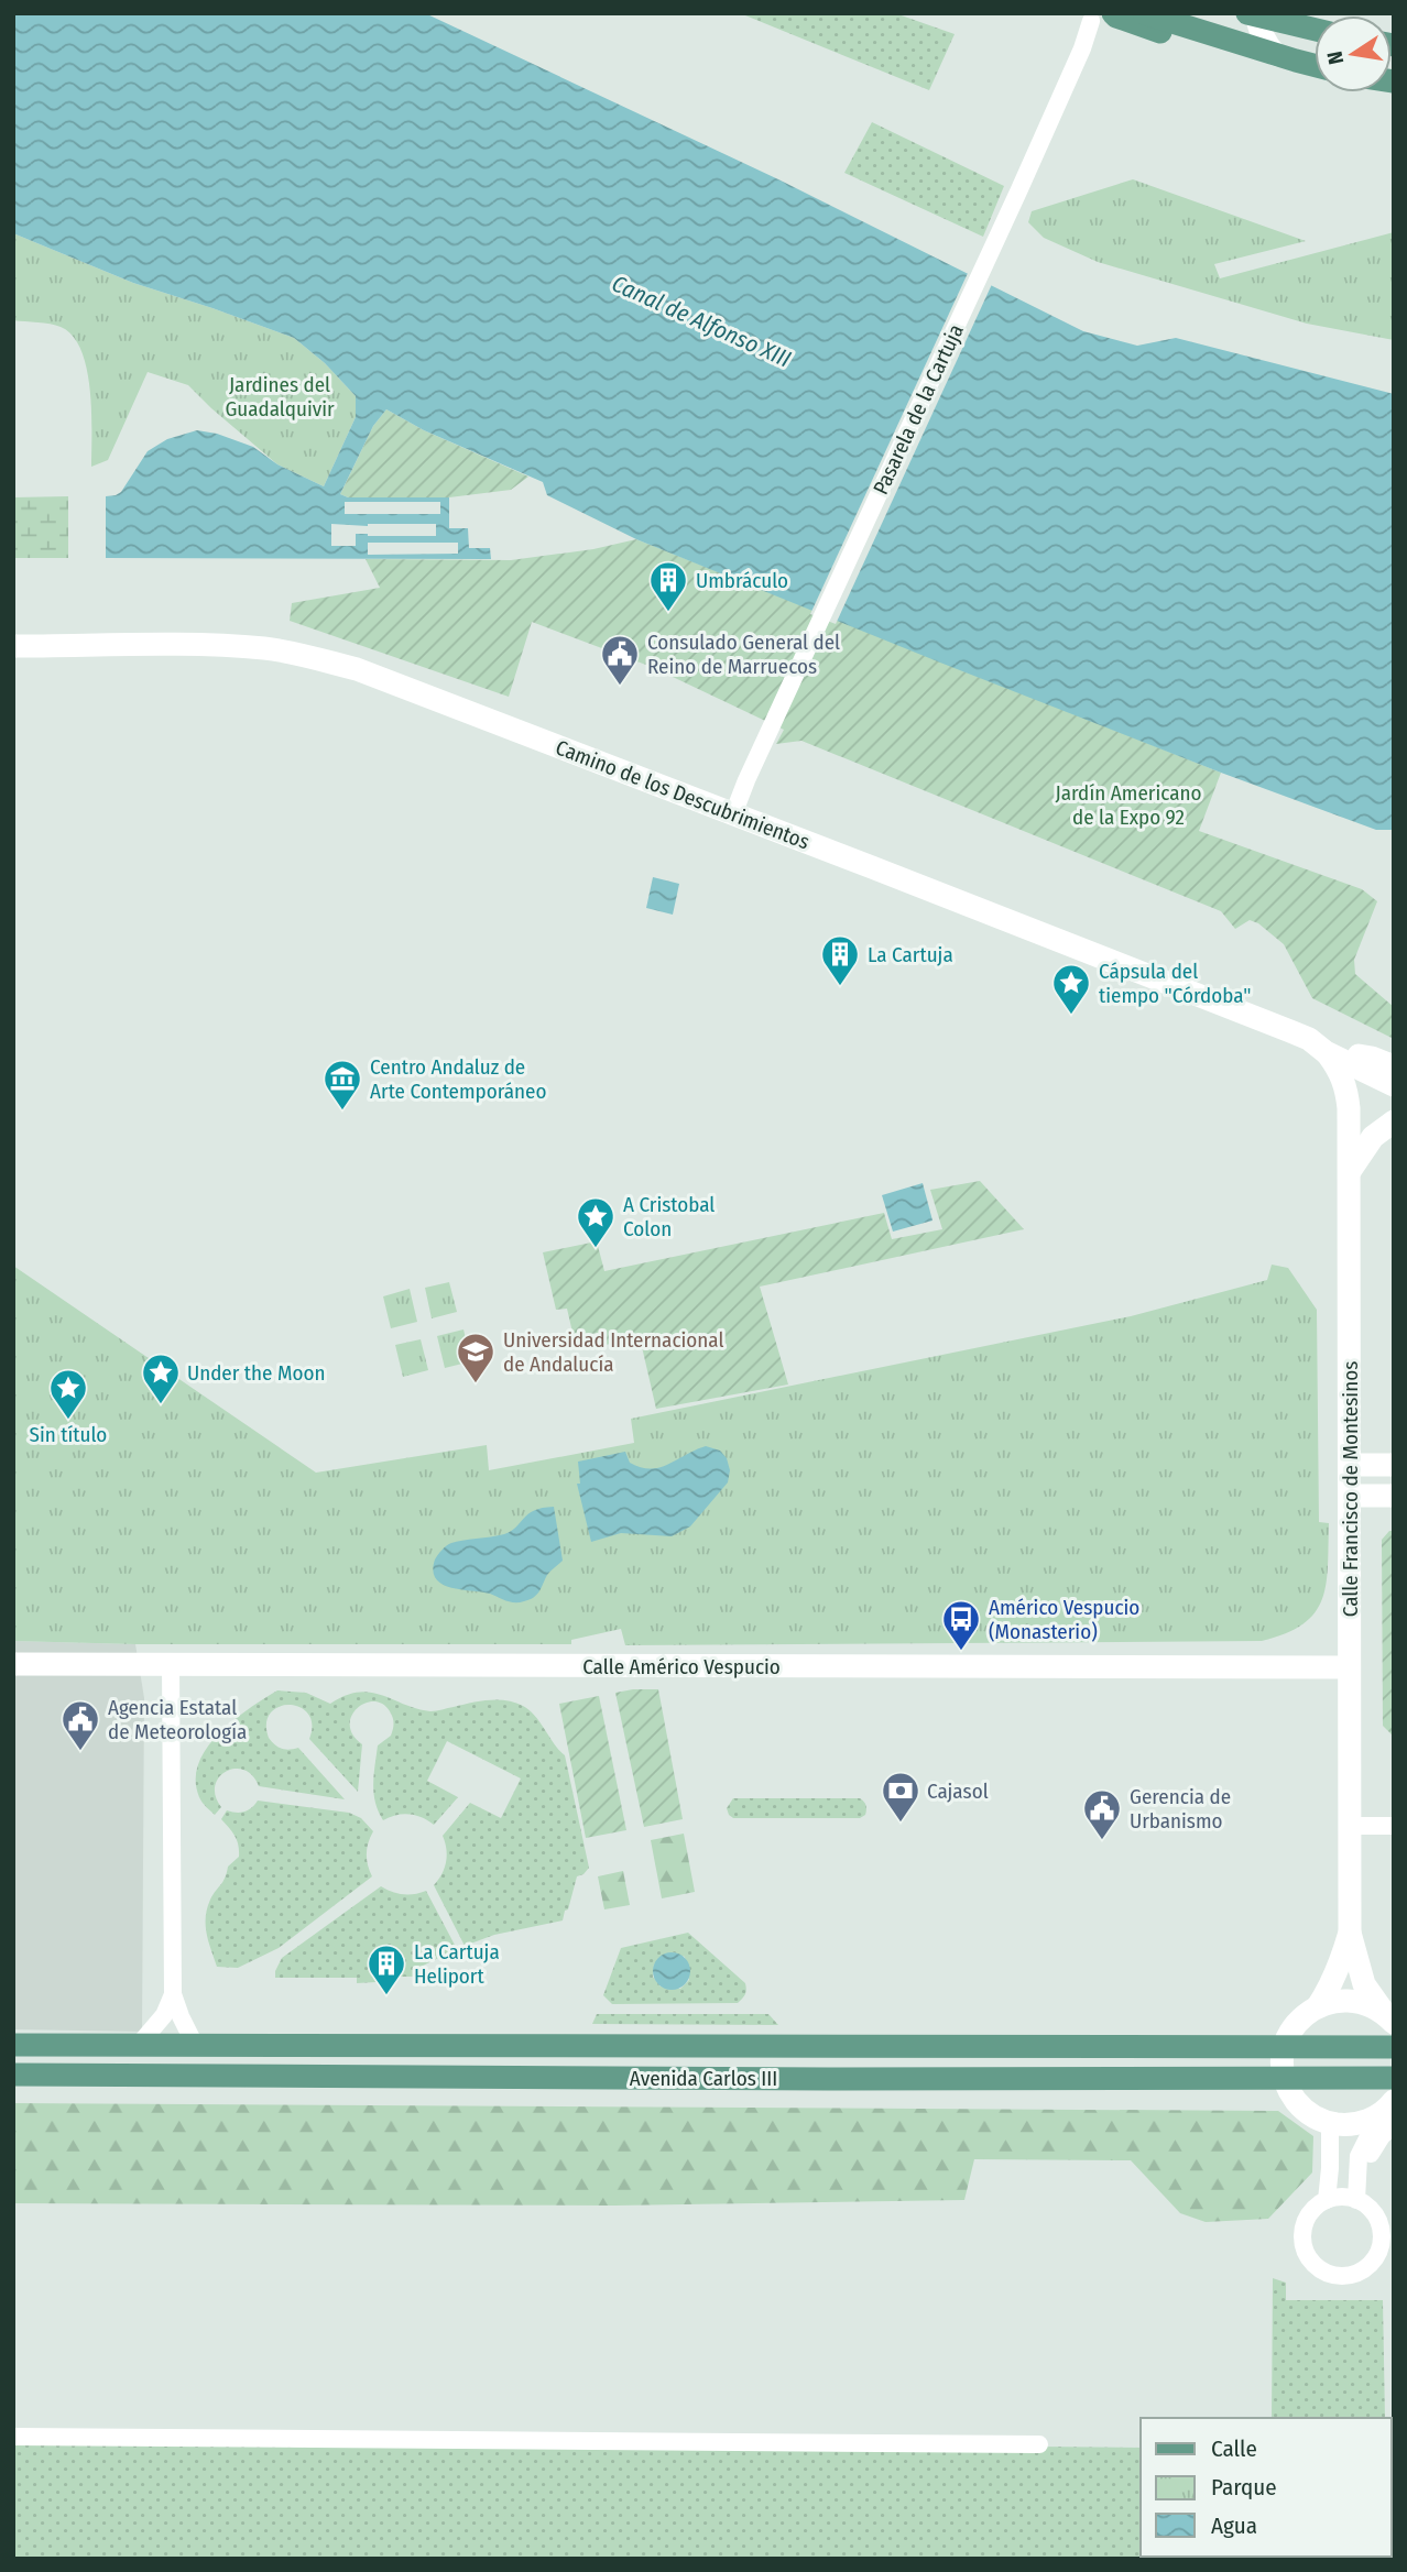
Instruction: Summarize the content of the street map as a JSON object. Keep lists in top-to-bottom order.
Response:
{
  "streets": {
    "main road": ["Avenida Carlos III"],
    "street": [
      "Pasarela de la Cartuja",
      "Camino de los Descubrimientos",
      "Calle Francisco de Montesinos",
      "Calle Américo Vespucio"
    ]
  },
  "crossings": [
    ["Pasarela de la Cartuja", "Camino de los Descubrimientos"],
    ["Camino de los Descubrimientos", "Calle Francisco de Montesinos"],
    ["Calle Francisco de Montesinos", "Calle Américo Vespucio"],
    ["Calle Francisco de Montesinos", "Avenida Carlos III"]
  ],
  "water": ["Canal de Alfonso XIII"],
  "parks": ["Jardines del Guadalquivir", "Jardín Americano de la Expo 92"],
  "places": {
    "building": ["Umbráculo", "La Cartuja", "La Cartuja Heliport"],
    "public building": ["Consulado General del Reino de Marruecos", "Agencia Estatal de Meteorología", "Gerencia de Urbanismo"],
    "place": [
      "Cápsula del tiempo \"Córdoba\"",
      "A Cristobal Colon",
      "Under the Moon",
      "Sin título"
    ],
    "museum": ["Centro Andaluz de Arte Contemporáneo"],
    "school or university": ["Universidad Internacional de Andalucía"],
    "bus stop": ["Américo Vespucio (Monasterio)"],
    "bank": ["Cajasol"]
  },
  "legend": ["Calle", "Parque", "Agua"],
  "north": "left"
}
